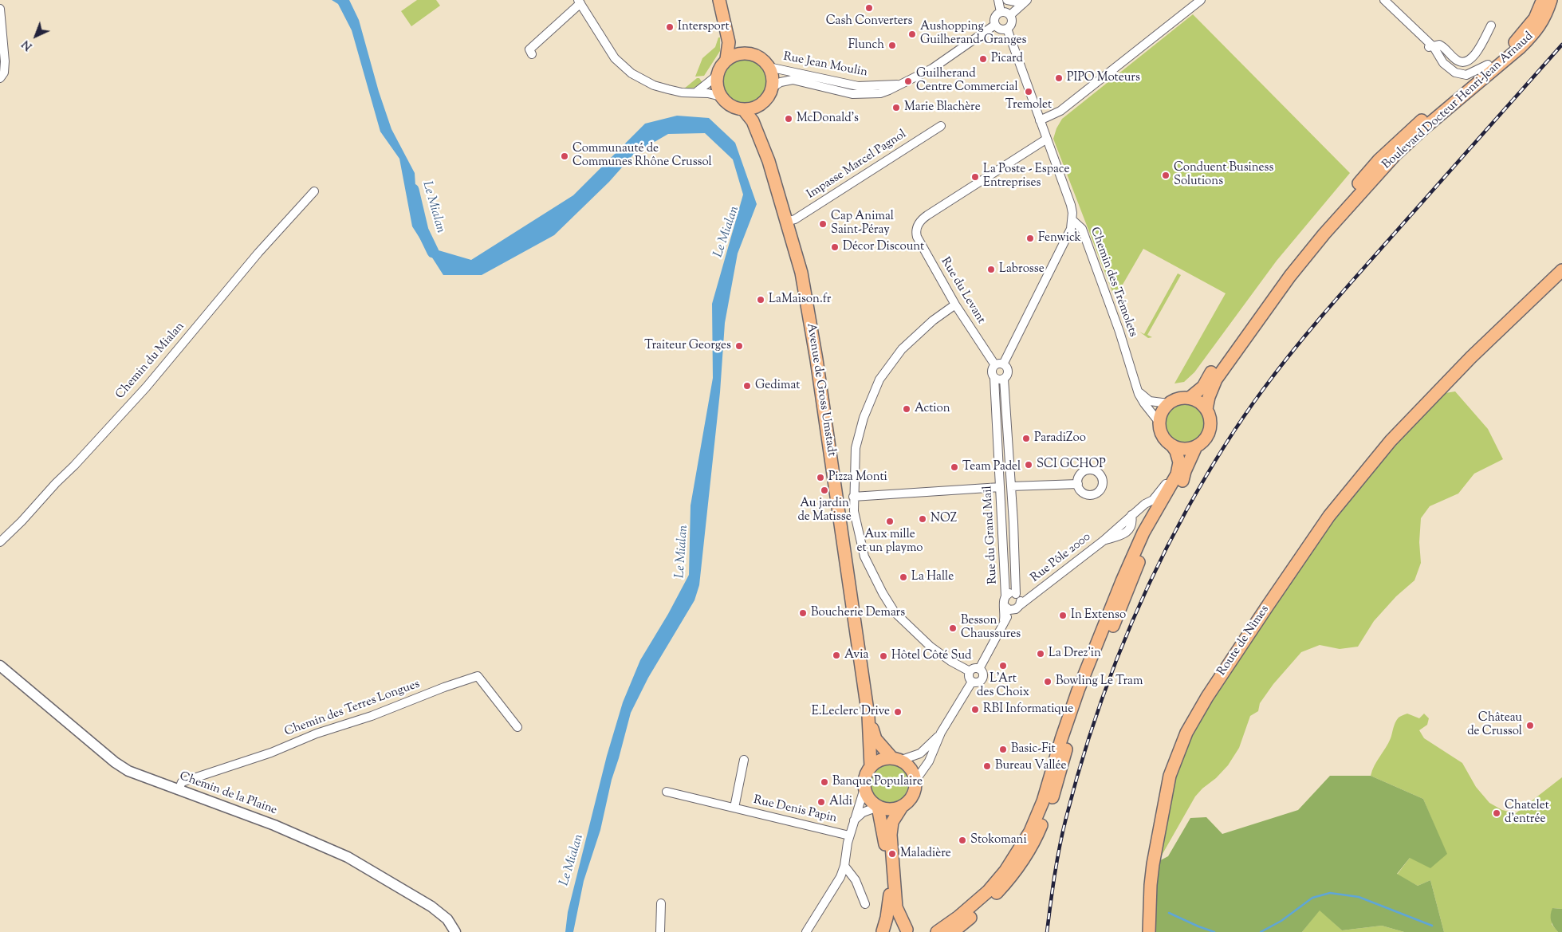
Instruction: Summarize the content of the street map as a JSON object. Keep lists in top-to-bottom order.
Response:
{
  "streets": {
    "main road": ["Boulevard Docteur Henri-Jean Arnaud", "Avenue de Gross Umstadt", "Route de Nîmes"],
    "street": [
      "Rue Jean Moulin",
      "Impasse Marcel Pagnol",
      "Chemin des Trémolets",
      "Rue du Levant",
      "Chemin du Mialan",
      "Rue du Grand Mail",
      "Rue Pôle 2000",
      "Chemin des Terres Longues",
      "Chemin de la Plaine",
      "Rue Denis Papin"
    ]
  },
  "crossings": [
    ["Rue Jean Moulin", "Chemin des Trémolets"],
    ["Rue Jean Moulin", "Avenue de Gross Umstadt"],
    ["Boulevard Docteur Henri-Jean Arnaud", "Chemin des Trémolets"],
    ["Impasse Marcel Pagnol", "Avenue de Gross Umstadt"],
    ["Chemin des Trémolets", "Rue du Levant"],
    ["Rue du Levant", "Rue du Grand Mail"],
    ["Rue du Grand Mail", "Rue Pôle 2000"],
    ["Chemin des Terres Longues", "Chemin de la Plaine"]
  ],
  "water": ["Le Mialan"],
  "places": [
    "Cash Converters",
    "Intersport",
    "Aushopping Guilherand-Granges",
    "Flunch",
    "Picard",
    "PIPO Moteurs",
    "Guilherand Centre Commercial",
    "Tremolet",
    "Marie Blachère",
    "McDonald's",
    "Communauté de Communes Rhône Crussol",
    "Conduent Business Solutions",
    "La Poste - Espace Entreprises",
    "Cap Animal Saint-Péray",
    "Fenwick",
    "Décor Discount",
    "Labrosse",
    "LaMaison.fr",
    "Traiteur Georges",
    "Gedimat",
    "Action",
    "ParadiZoo",
    "SCI GCHOP",
    "Team Padel",
    "Pizza Monti",
    "Au jardin de Matisse",
    "NOZ",
    "Aux mille et un playmo",
    "La Halle",
    "Boucherie Demars",
    "In Extenso",
    "Besson Chaussures",
    "La Drez'in",
    "Avia",
    "Hôtel Côté Sud",
    "L'Art des Choix",
    "Bowling Le Tram",
    "RBI Informatique",
    "E.Leclerc Drive",
    "Château de Crussol",
    "Basic-Fit",
    "Bureau Vallée",
    "Banque Populaire",
    "Aldi",
    "Chatelet d'entrée",
    "Stokomani",
    "Maladière"
  ],
  "north": "bottom left"
}
